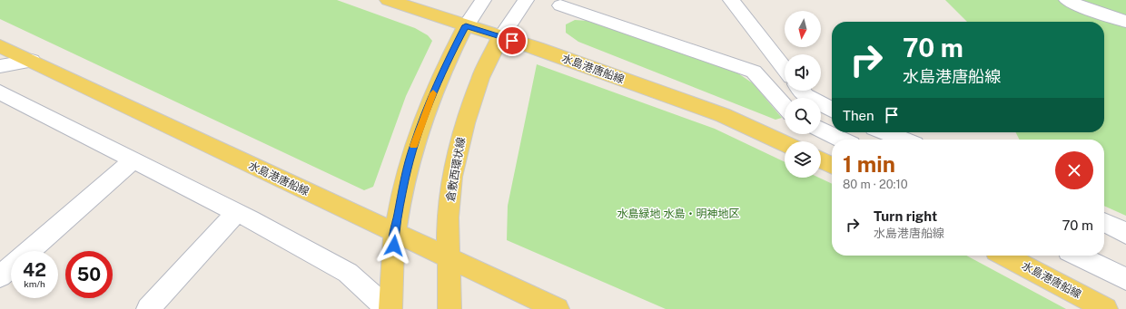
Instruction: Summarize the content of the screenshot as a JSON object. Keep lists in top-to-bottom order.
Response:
{
  "streets": {
    "main road": ["水島港唐船線", "倉敷西環状線"]
  },
  "crossings": [
    ["水島港唐船線", "倉敷西環状線"]
  ],
  "parks": ["水島緑地 水島・明神地区"],
  "north": "bottom",
  "page": {
    "turn": ["70 m", "水島港唐船線"],
    "then": "Then",
    "heading": ["1 min", "80 m · 20:10"],
    "list": [
      {
        "name": "Turn right",
        "note": "水島港唐船線",
        "value": "70 m"
      }
    ],
    "speed": "42 km/h",
    "limit": "50"
  }
}
